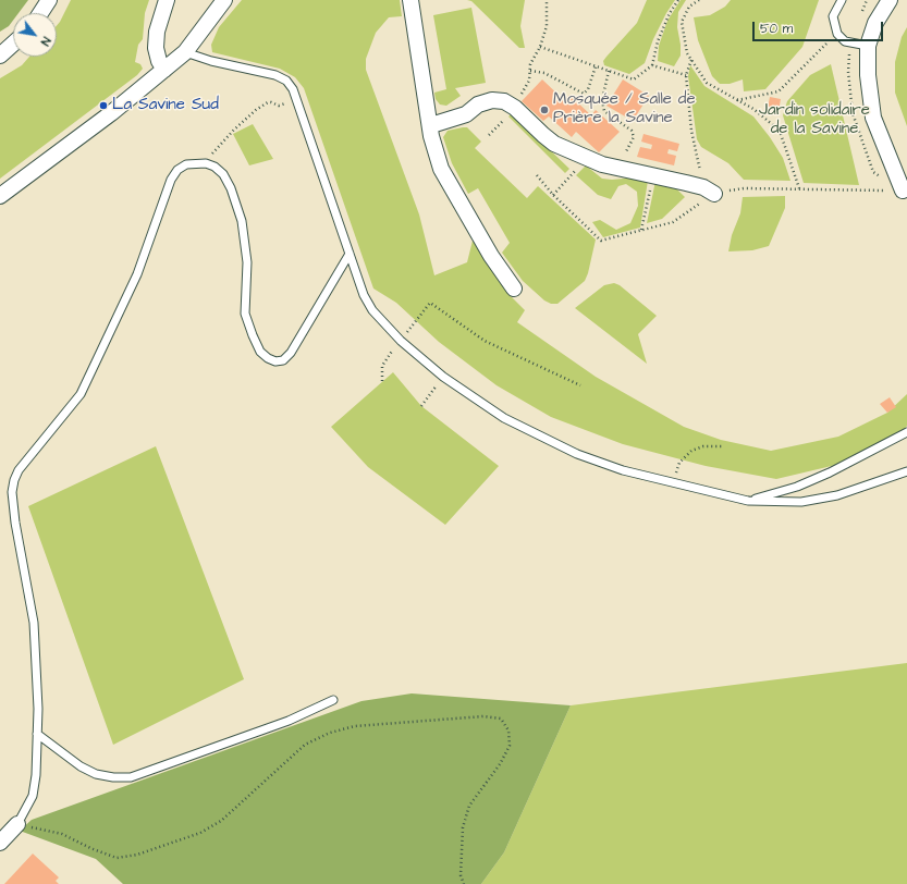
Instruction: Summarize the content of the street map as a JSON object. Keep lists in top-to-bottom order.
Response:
{
  "parks": ["Jardin solidaire de la Savine"],
  "places": ["La Savine Sud", "Mosquée / Salle de Prière la Savine"],
  "scale_bar": "50 m",
  "north": "bottom right"
}
